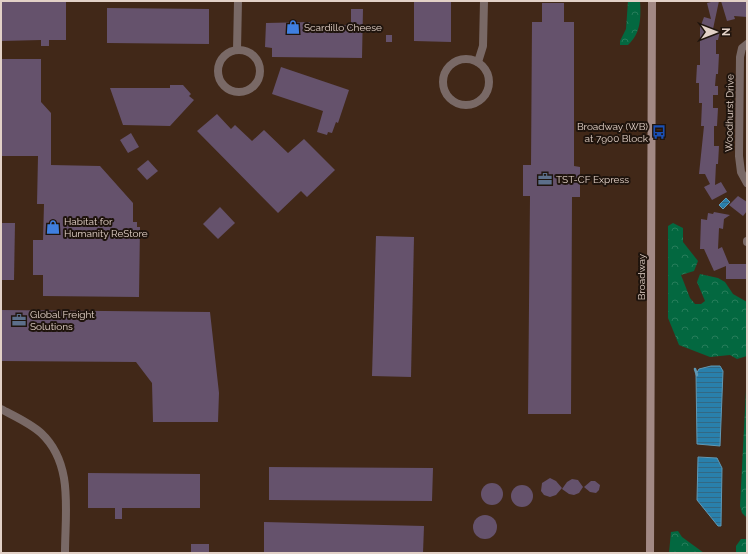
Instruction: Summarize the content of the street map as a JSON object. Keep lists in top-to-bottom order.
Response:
{
  "streets": {
    "street": ["Woodhurst Drive", "Broadway"]
  },
  "places": {
    "shop": ["Scardillo Cheese", "Habitat for Humanity ReStore"],
    "bus stop": ["Broadway (WB) at 7900 Block"],
    "office": ["TST-CF Express", "Global Freight Solutions"]
  },
  "north": "right"
}
